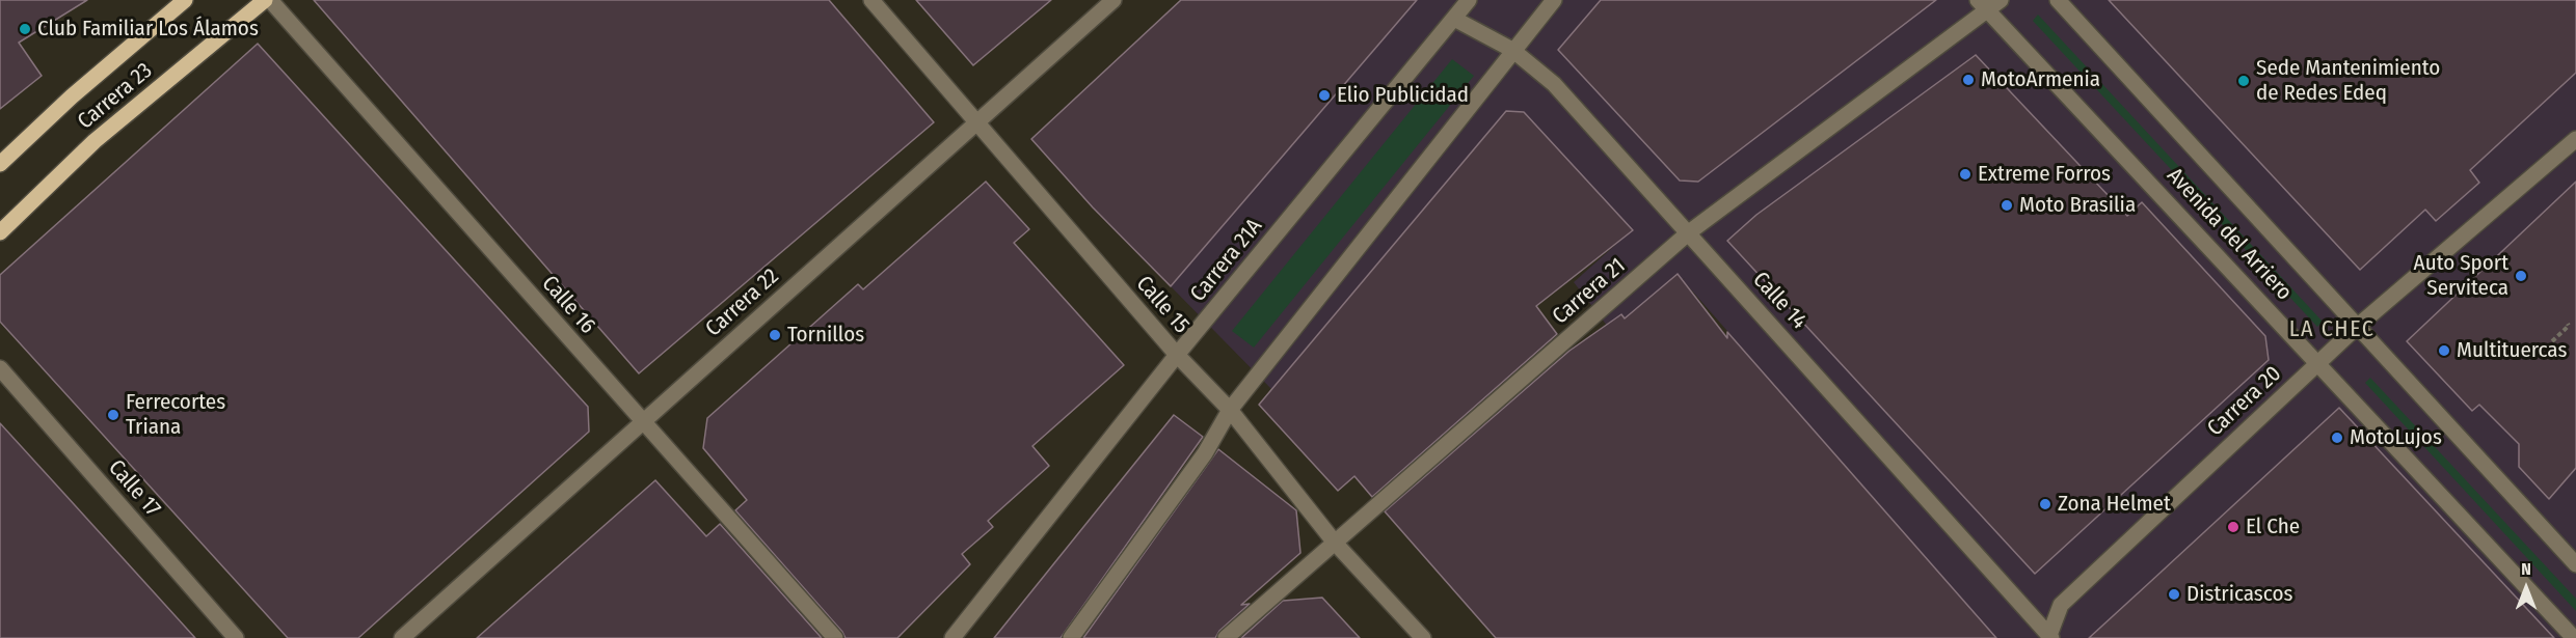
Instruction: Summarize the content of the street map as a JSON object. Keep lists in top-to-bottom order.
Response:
{
  "streets": {
    "main road": ["Carrera 23"],
    "street": [
      "Avenida del Arriero",
      "Carrera 21A",
      "Carrera 21",
      "Calle 14",
      "Carrera 22",
      "Calle 16",
      "Calle 15",
      "Carrera 20",
      "Calle 17"
    ]
  },
  "crossings": [
    ["Avenida del Arriero", "Carrera 21"],
    ["Avenida del Arriero", "Carrera 20"],
    ["Carrera 21A", "Calle 14"],
    ["Carrera 21A", "Calle 15"],
    ["Carrera 21", "Calle 14"],
    ["Carrera 21", "Calle 15"],
    ["Calle 14", "Carrera 20"],
    ["Carrera 22", "Calle 16"],
    ["Carrera 22", "Calle 15"]
  ],
  "districts": ["LA CHEC"],
  "places": [
    "Club Familiar Los Álamos",
    "MotoArmenia",
    "Sede Mantenimiento de Redes Edeq",
    "Elio Publicidad",
    "Extreme Forros",
    "Moto Brasilia",
    "Auto Sport Serviteca",
    "Tornillos",
    "Multituercas",
    "Ferrecortes Triana",
    "MotoLujos",
    "Zona Helmet",
    "El Che",
    "Districascos"
  ],
  "north": "top"
}
